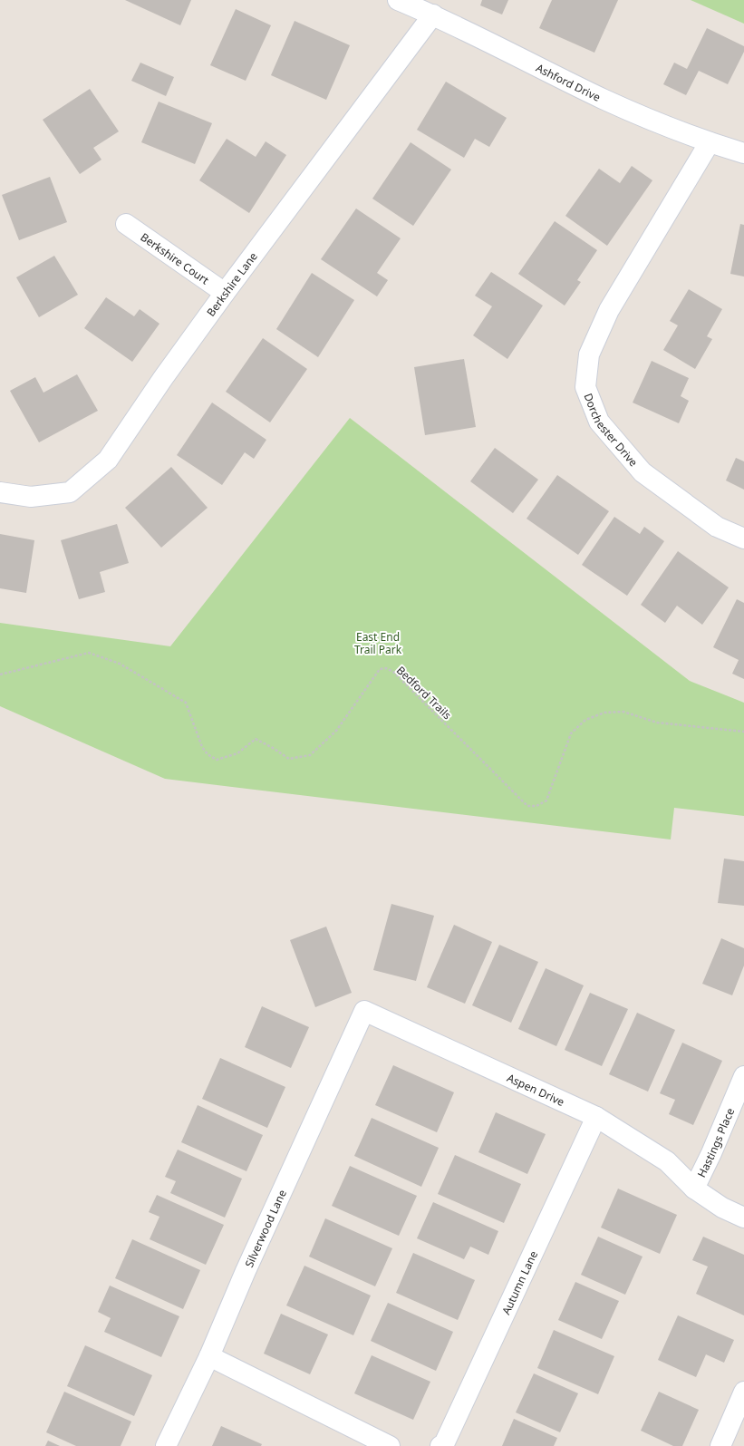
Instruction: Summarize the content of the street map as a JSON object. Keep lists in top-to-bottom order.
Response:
{
  "streets": {
    "street": [
      "Ashford Drive",
      "Berkshire Court",
      "Berkshire Lane",
      "Dorchester Drive",
      "Aspen Drive",
      "Hastings Place",
      "Silverwood Lane",
      "Autumn Lane"
    ],
    "path": ["Bedford Trails"]
  },
  "crossings": [
    ["Ashford Drive", "Berkshire Lane"],
    ["Ashford Drive", "Dorchester Drive"],
    ["Berkshire Court", "Berkshire Lane"],
    ["Aspen Drive", "Hastings Place"],
    ["Aspen Drive", "Silverwood Lane"],
    ["Aspen Drive", "Autumn Lane"]
  ],
  "parks": ["East End Trail Park"]
}
